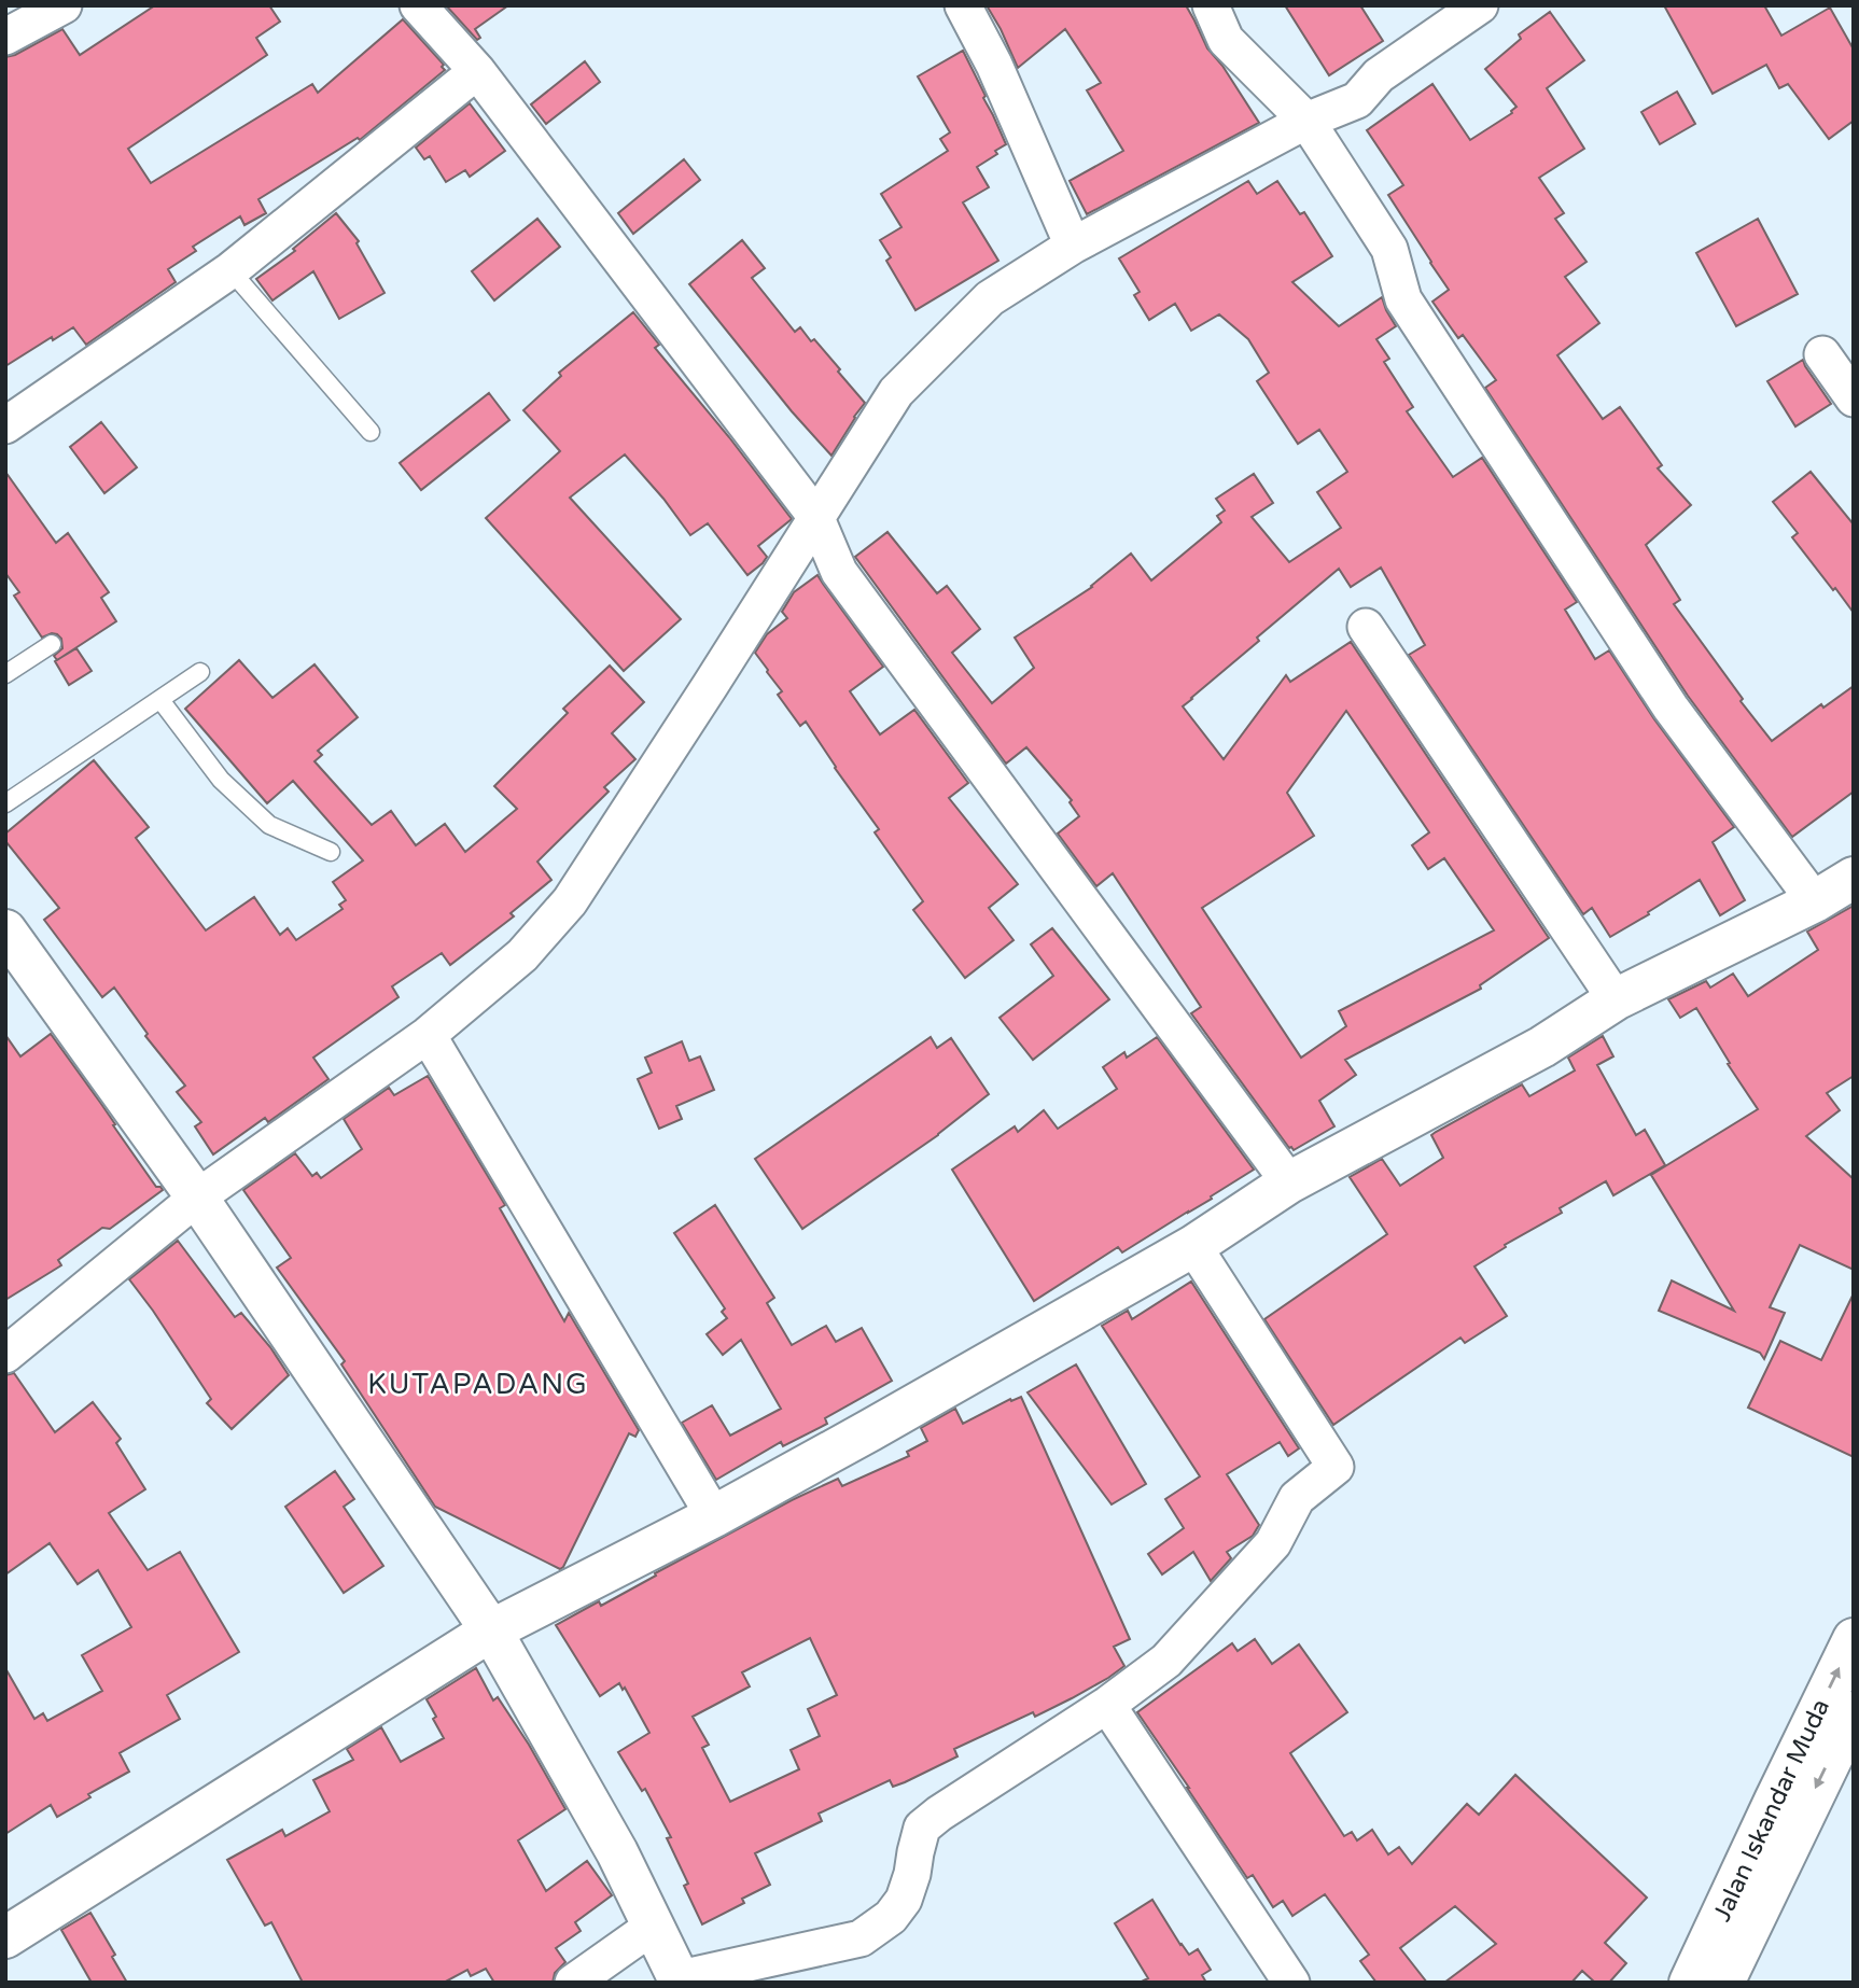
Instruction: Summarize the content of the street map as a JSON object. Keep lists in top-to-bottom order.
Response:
{
  "streets": {
    "main road": ["Jalan Iskandar Muda"]
  },
  "districts": ["KUTAPADANG"]
}
